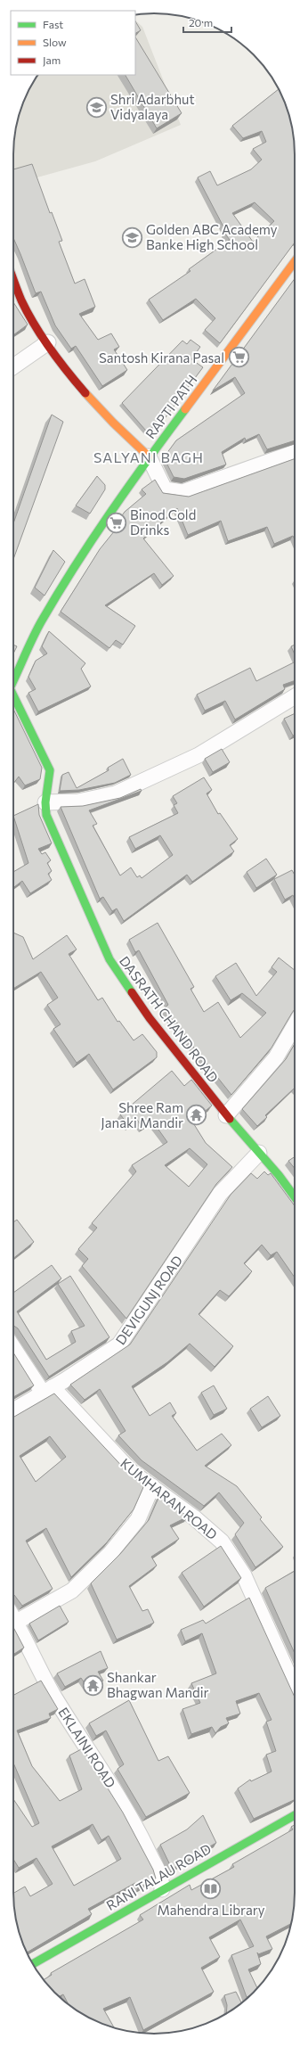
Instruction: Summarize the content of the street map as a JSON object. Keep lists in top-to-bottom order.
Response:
{
  "streets": {
    "street": [
      "RAPTI PATH",
      "DASRATH CHAND ROAD",
      "DEVIGUNJ ROAD",
      "KUMHARAN ROAD",
      "EKLAINI ROAD",
      "RANI TALAU ROAD"
    ]
  },
  "crossings": [
    ["DASRATH CHAND ROAD", "DEVIGUNJ ROAD"],
    ["DEVIGUNJ ROAD", "KUMHARAN ROAD"],
    ["EKLAINI ROAD", "RANI TALAU ROAD"]
  ],
  "districts": ["SALYANI BAGH"],
  "places": {
    "school or university": ["Shri Adarbhut Vidyalaya", "Golden ABC Academy Banke High School"],
    "supermarket": ["Santosh Kirana Pasal", "Binod Cold Drinks"],
    "temple": ["Shree Ram Janaki Mandir", "Shankar Bhagwan Mandir"],
    "library": ["Mahendra Library"]
  },
  "legend": ["Fast", "Slow", "Jam"],
  "scale_bar": "20 m"
}
